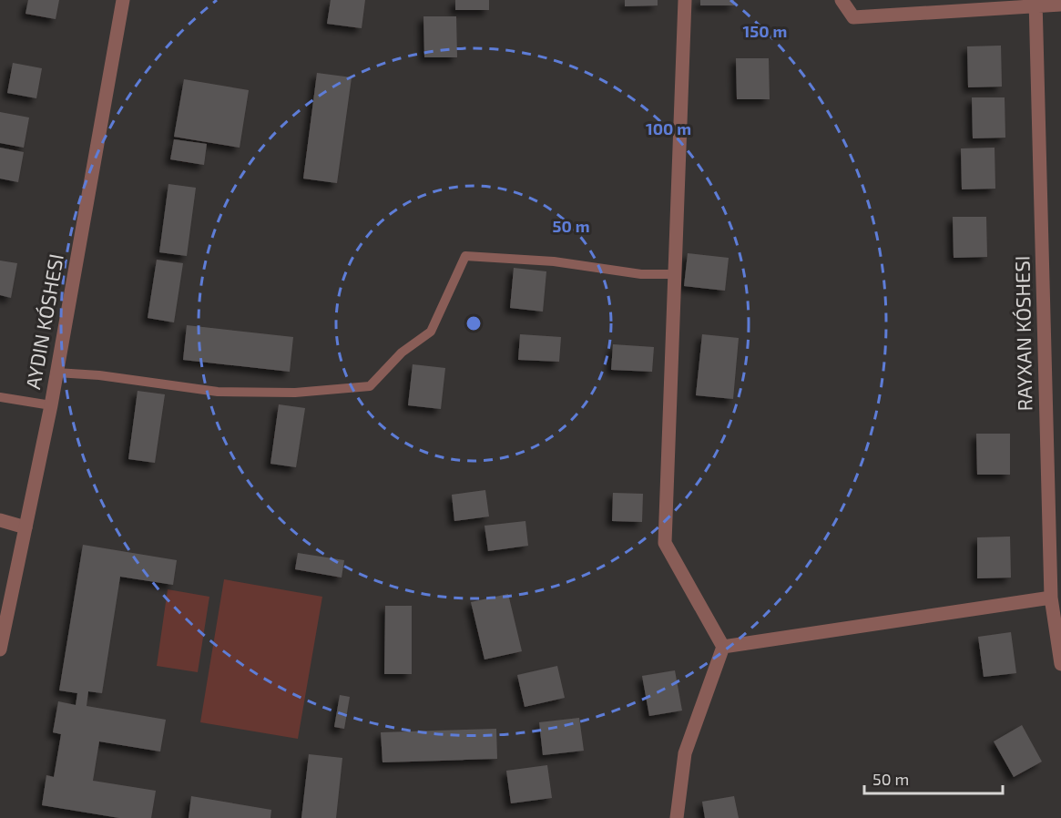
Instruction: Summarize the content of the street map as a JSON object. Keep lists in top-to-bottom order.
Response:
{
  "streets": {
    "street": ["RAYXAN KÓSHESI"]
  },
  "scale_bar": "50 m",
  "rings": ["150 m", "100 m", "50 m"]
}
